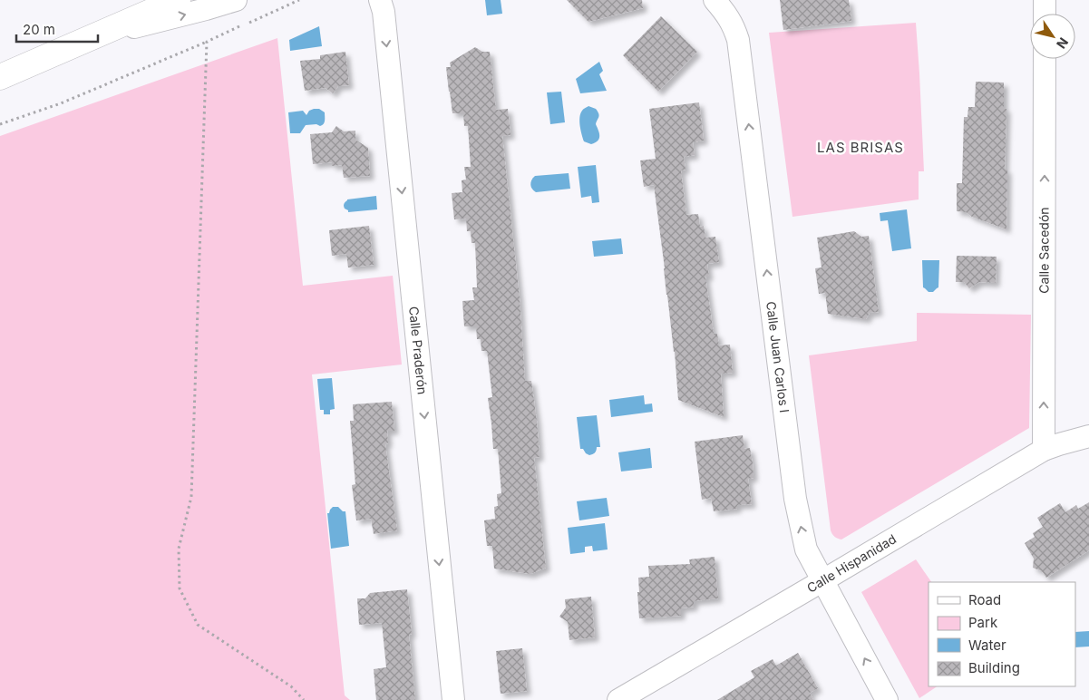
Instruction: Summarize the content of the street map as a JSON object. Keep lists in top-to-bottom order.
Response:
{
  "streets": {
    "street": [
      "Calle Sacedón",
      "Calle Praderón",
      "Calle Juan Carlos I",
      "Calle Hispanidad"
    ]
  },
  "crossings": [
    ["Calle Sacedón", "Calle Hispanidad"],
    ["Calle Juan Carlos I", "Calle Hispanidad"]
  ],
  "one_way": ["Calle Sacedón", "Calle Praderón", "Calle Juan Carlos I"],
  "districts": ["LAS BRISAS"],
  "legend": [
    "Road",
    "Park",
    "Water",
    "Building"
  ],
  "scale_bar": "20 m",
  "north": "bottom right"
}
